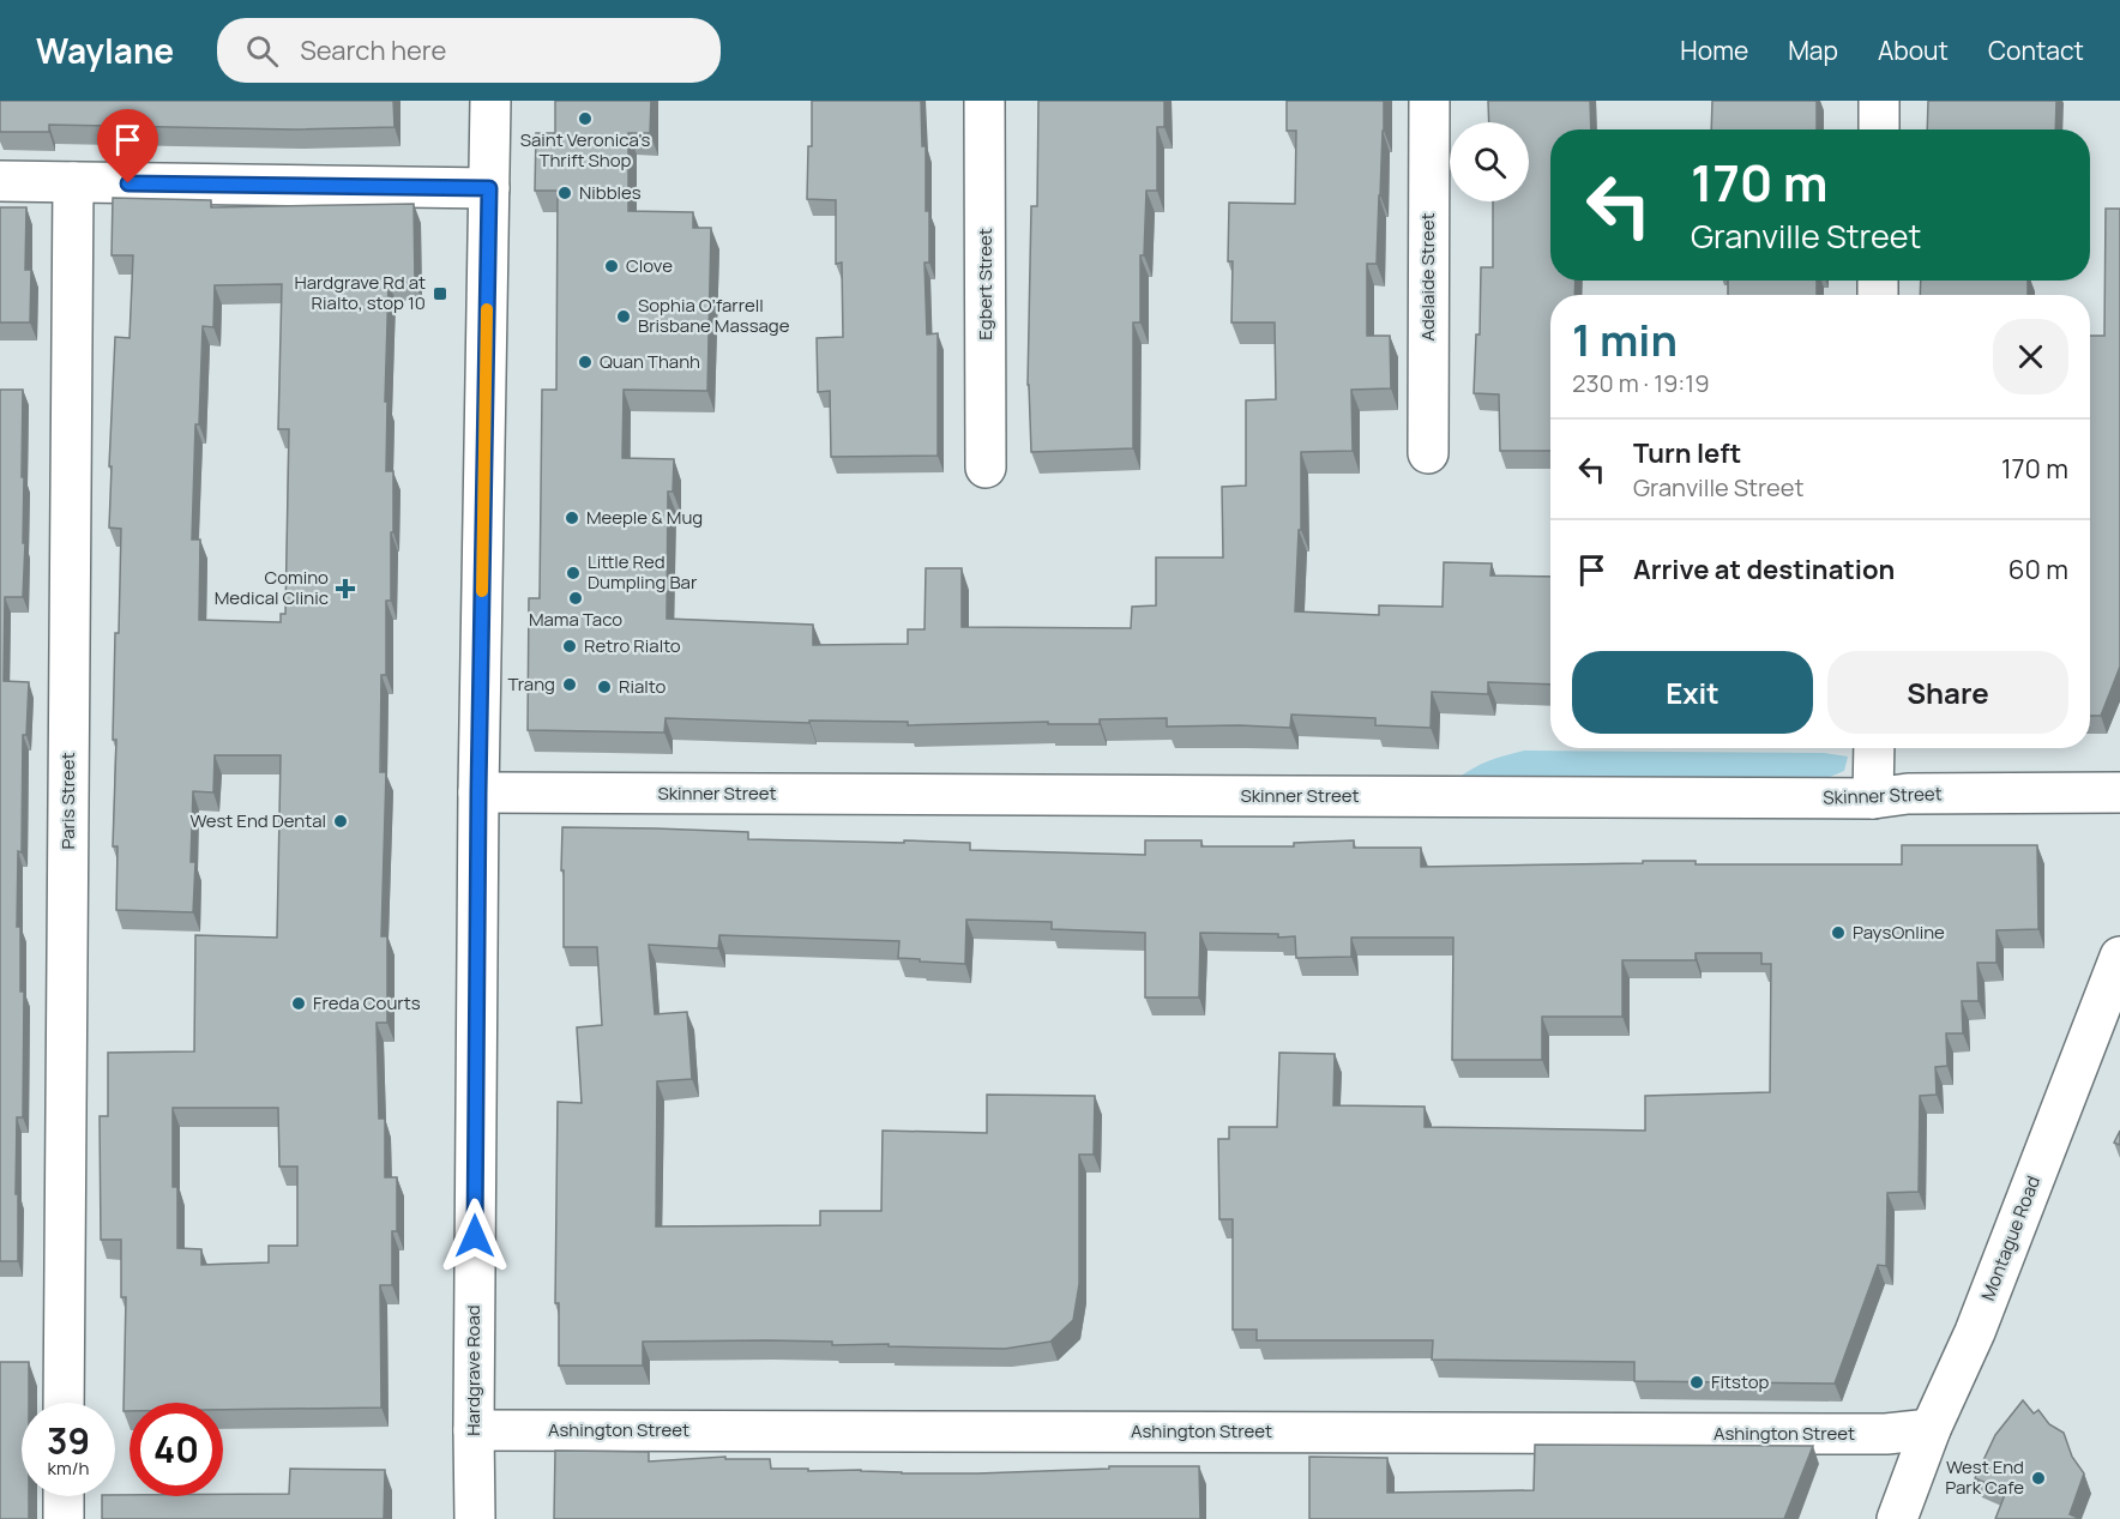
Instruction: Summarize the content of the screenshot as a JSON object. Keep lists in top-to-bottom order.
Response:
{
  "streets": {
    "street": [
      "Adelaide Street",
      "Egbert Street",
      "Skinner Street",
      "Paris Street",
      "Montague Road",
      "Hardgrave Road",
      "Ashington Street"
    ]
  },
  "crossings": [
    ["Skinner Street", "Hardgrave Road"],
    ["Montague Road", "Ashington Street"],
    ["Hardgrave Road", "Ashington Street"]
  ],
  "places": {
    "other": [
      "Saint Veronica's Thrift Shop",
      "Nibbles",
      "Clove",
      "Sophia O’farrell Brisbane Massage",
      "Quan Thanh",
      "Meeple & Mug",
      "Little Red Dumpling Bar",
      "Mama Taco",
      "Retro Rialto",
      "Trang",
      "Rialto",
      "West End Dental",
      "PaysOnline",
      "Freda Courts",
      "Fitstop",
      "West End Park Cafe"
    ],
    "transit": ["Hardgrave Rd at Rialto, stop 10"],
    "health": ["Comino Medical Clinic"]
  },
  "page": {
    "header": "Waylane",
    "search": "Search here",
    "nav": [
      "Home",
      "Map",
      "About",
      "Contact"
    ],
    "turn": ["170 m", "Granville Street"],
    "heading": ["1 min", "230 m · 19:19"],
    "list": [
      {
        "name": "Turn left",
        "note": "Granville Street",
        "value": "170 m"
      },
      {
        "name": "Arrive at destination",
        "value": "60 m"
      }
    ],
    "buttons": ["Exit", "Share"],
    "speed": "39 km/h",
    "limit": "40"
  }
}
